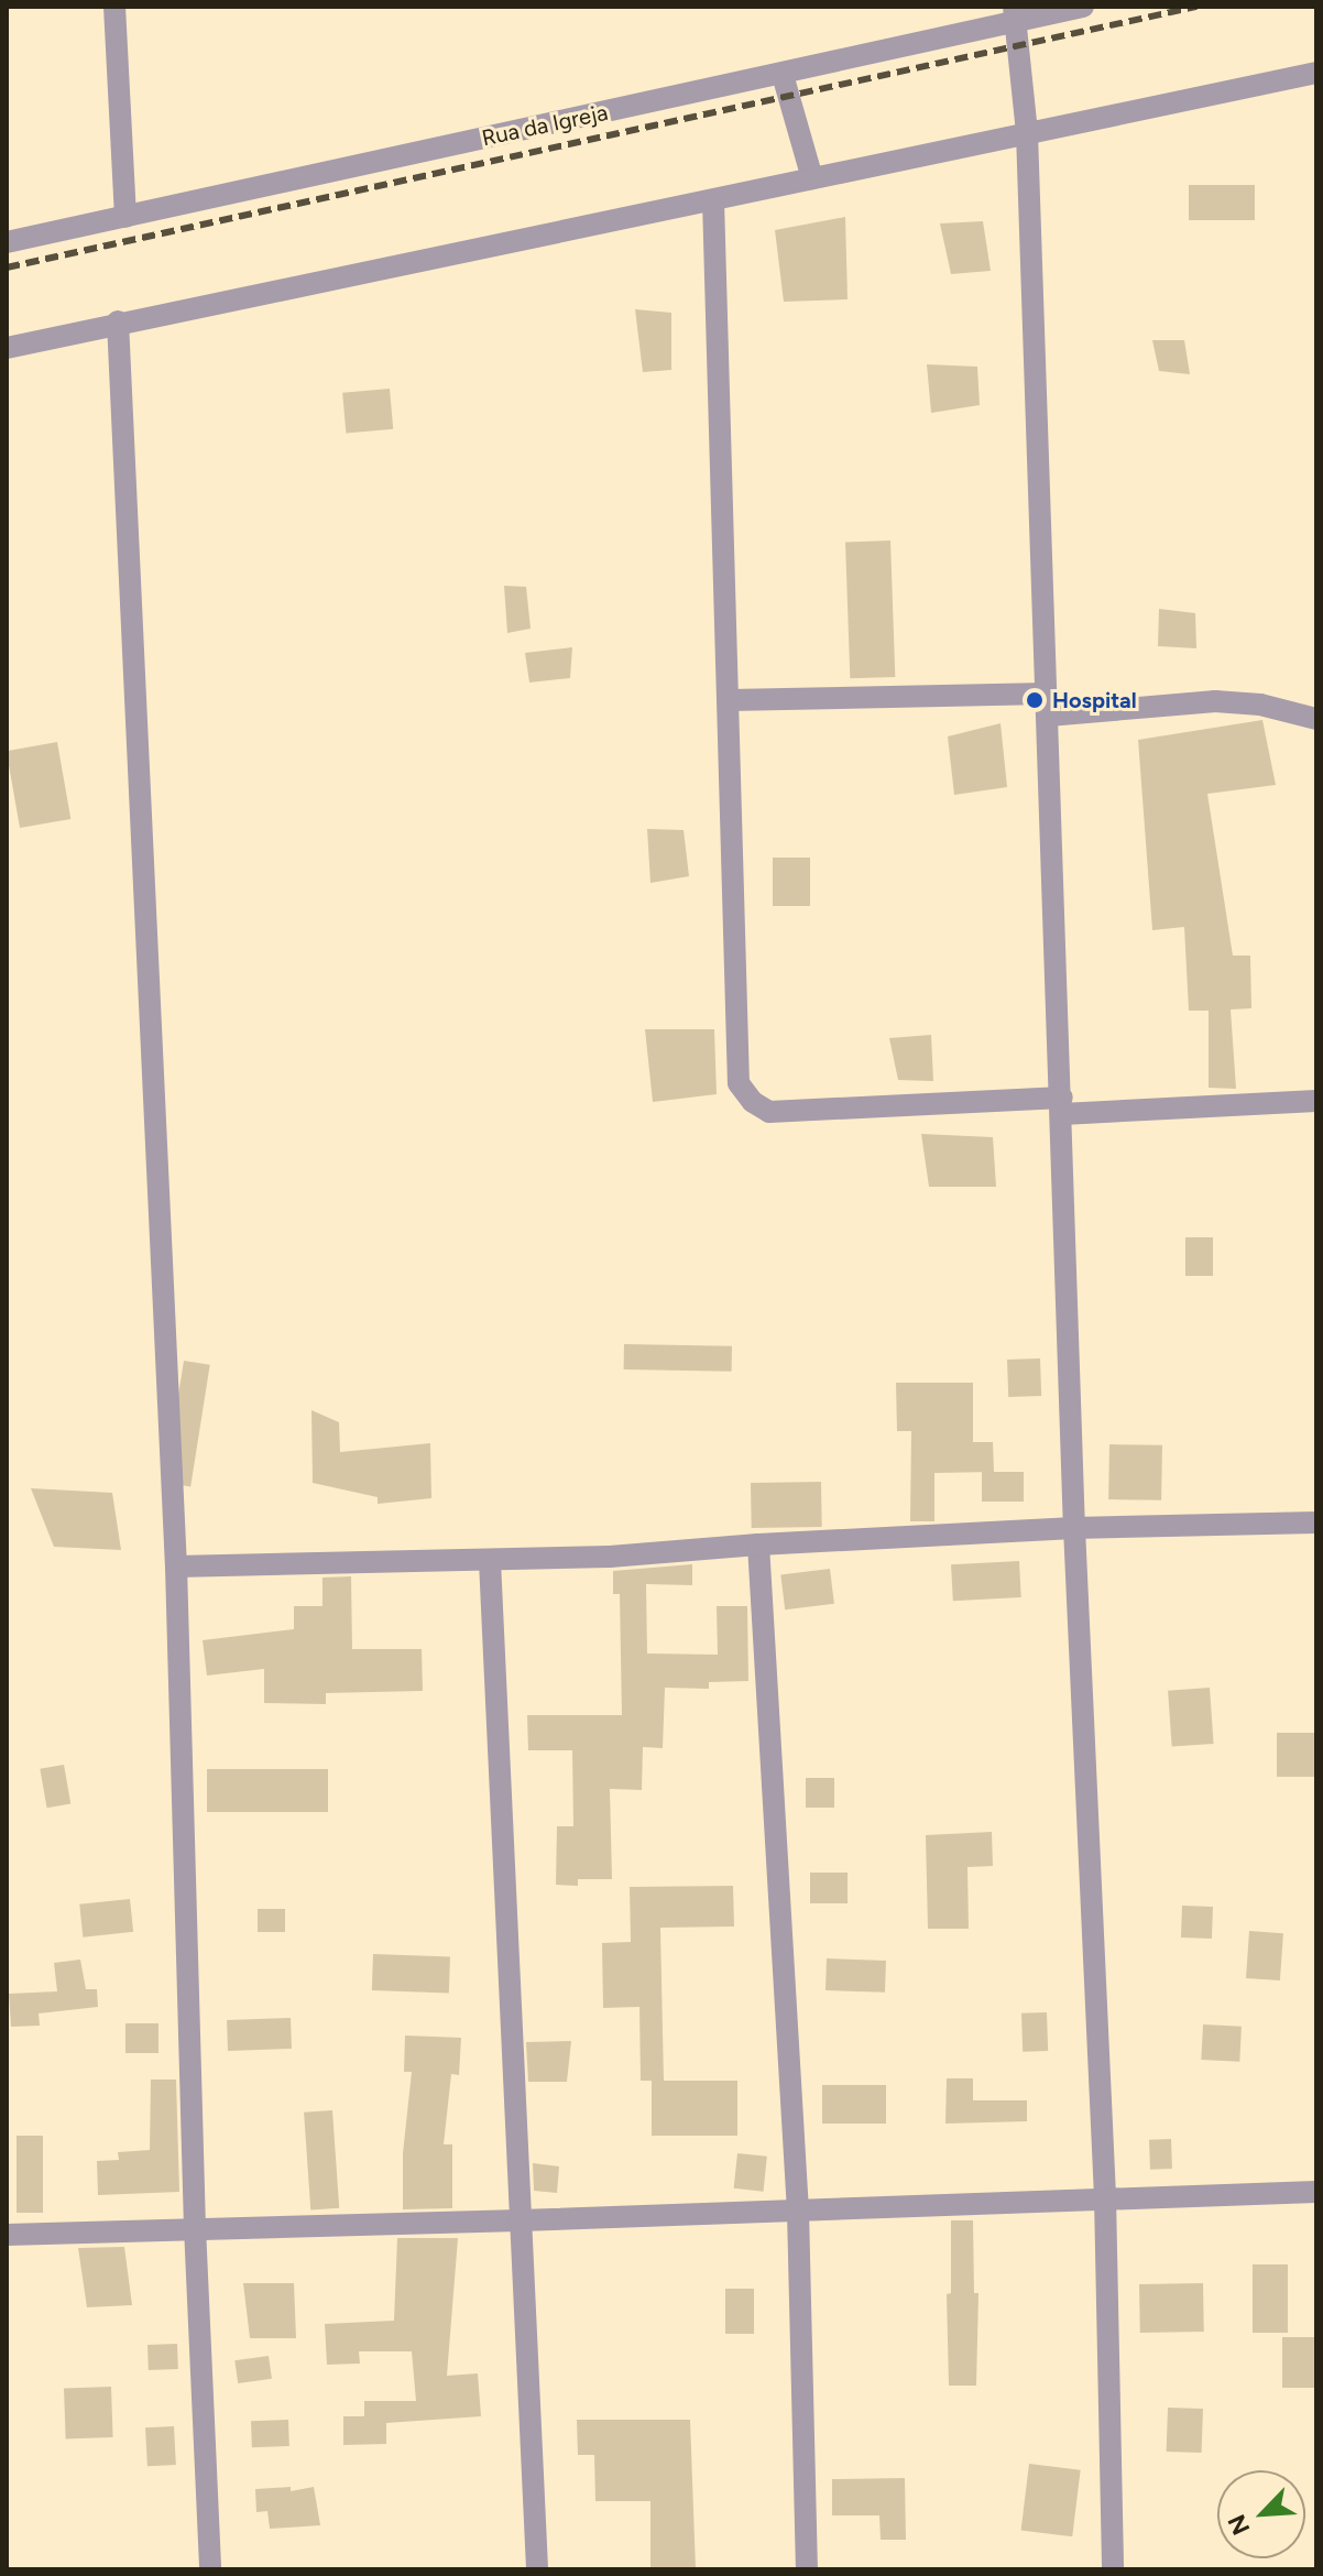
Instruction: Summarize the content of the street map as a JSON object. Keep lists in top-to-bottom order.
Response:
{
  "streets": {
    "street": ["Rua da Igreja"]
  },
  "places": ["Hospital"],
  "north": "bottom left"
}
